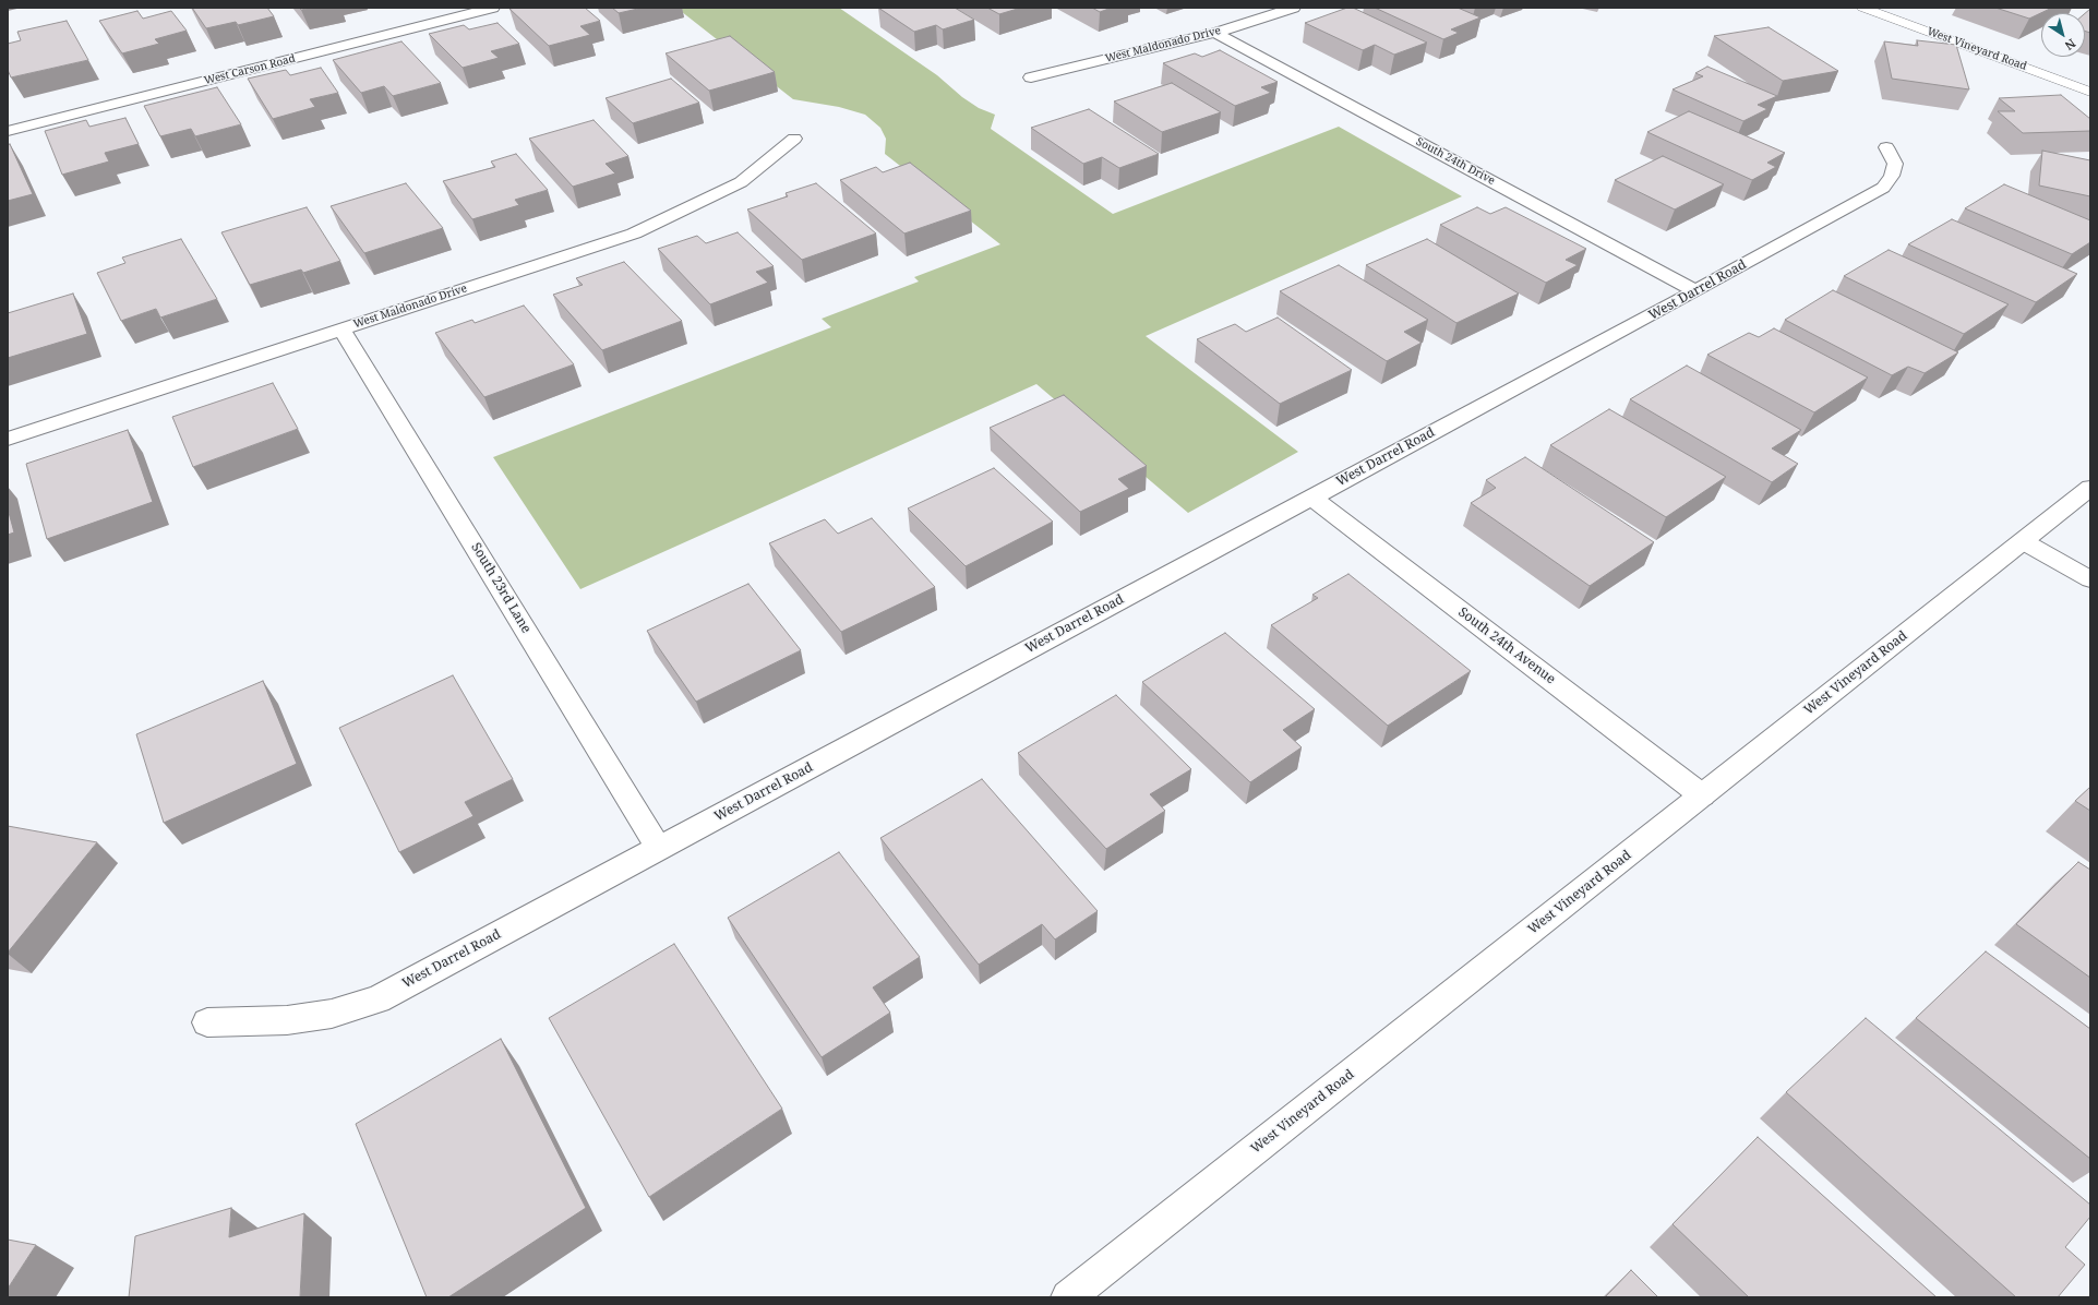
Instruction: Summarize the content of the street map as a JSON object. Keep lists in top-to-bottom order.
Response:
{
  "streets": {
    "street": [
      "West Maldonado Drive",
      "West Vineyard Road",
      "West Carson Road",
      "South 24th Drive",
      "West Darrel Road",
      "South 23rd Lane",
      "South 24th Avenue"
    ]
  },
  "crossings": [
    ["West Maldonado Drive", "South 24th Drive"],
    ["West Maldonado Drive", "South 23rd Lane"],
    ["West Vineyard Road", "South 24th Avenue"],
    ["South 24th Drive", "West Darrel Road"],
    ["West Darrel Road", "South 23rd Lane"],
    ["West Darrel Road", "South 24th Avenue"]
  ],
  "north": "bottom right"
}
